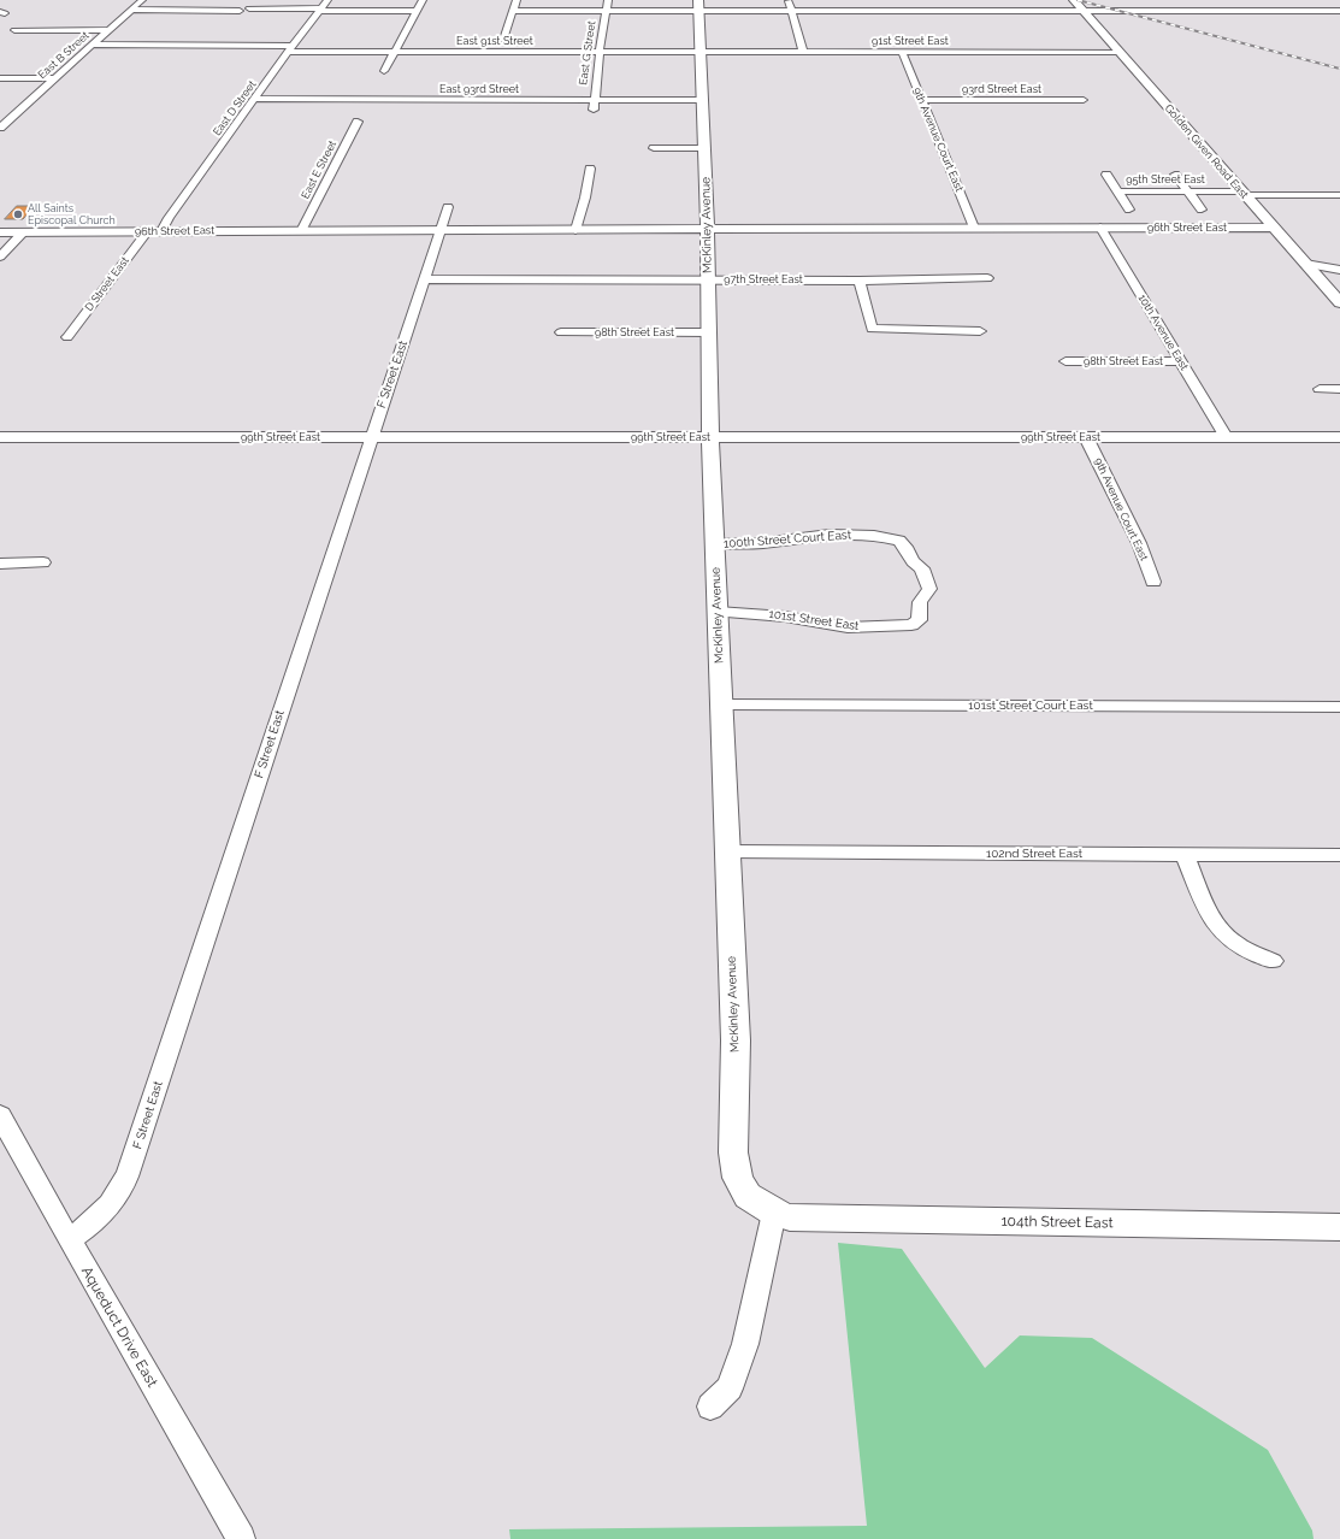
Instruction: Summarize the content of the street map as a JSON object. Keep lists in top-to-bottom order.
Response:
{
  "streets": {
    "street": [
      "East 91st Street",
      "91st Street East",
      "East G Street",
      "East B Street",
      "East 93rd Street",
      "93rd Street East",
      "East D Street",
      "9th Avenue Court East",
      "Golden Given Road East",
      "East E Street",
      "95th Street East",
      "McKinley Avenue",
      "96th Street East",
      "97th Street East",
      "D Street East",
      "98th Street East",
      "10th Avenue East",
      "F Street East",
      "99th Street East",
      "100th Street Court East",
      "101st Street East",
      "101st Street Court East",
      "102nd Street East",
      "104th Street East",
      "Aqueduct Drive East"
    ]
  },
  "crossings": [
    ["East 91st Street", "91st Street East"],
    ["East 91st Street", "East G Street"],
    ["East 91st Street", "East B Street"],
    ["East 91st Street", "East D Street"],
    ["East 91st Street", "McKinley Avenue"],
    ["91st Street East", "9th Avenue Court East"],
    ["91st Street East", "Golden Given Road East"],
    ["91st Street East", "McKinley Avenue"],
    ["East G Street", "East 93rd Street"],
    ["East 93rd Street", "East D Street"],
    ["East 93rd Street", "McKinley Avenue"],
    ["93rd Street East", "9th Avenue Court East"],
    ["East D Street", "96th Street East"],
    ["9th Avenue Court East", "96th Street East"],
    ["9th Avenue Court East", "99th Street East"],
    ["Golden Given Road East", "95th Street East"],
    ["Golden Given Road East", "96th Street East"],
    ["East E Street", "96th Street East"],
    ["McKinley Avenue", "96th Street East"],
    ["McKinley Avenue", "97th Street East"],
    ["McKinley Avenue", "98th Street East"],
    ["McKinley Avenue", "99th Street East"],
    ["McKinley Avenue", "100th Street Court East"],
    ["McKinley Avenue", "101st Street East"],
    ["McKinley Avenue", "101st Street Court East"],
    ["McKinley Avenue", "102nd Street East"],
    ["McKinley Avenue", "104th Street East"],
    ["96th Street East", "D Street East"],
    ["96th Street East", "10th Avenue East"],
    ["96th Street East", "F Street East"],
    ["97th Street East", "F Street East"],
    ["98th Street East", "10th Avenue East"],
    ["10th Avenue East", "99th Street East"],
    ["F Street East", "99th Street East"],
    ["F Street East", "Aqueduct Drive East"],
    ["100th Street Court East", "101st Street East"]
  ],
  "places": ["All Saints Episcopal Church"]
}
